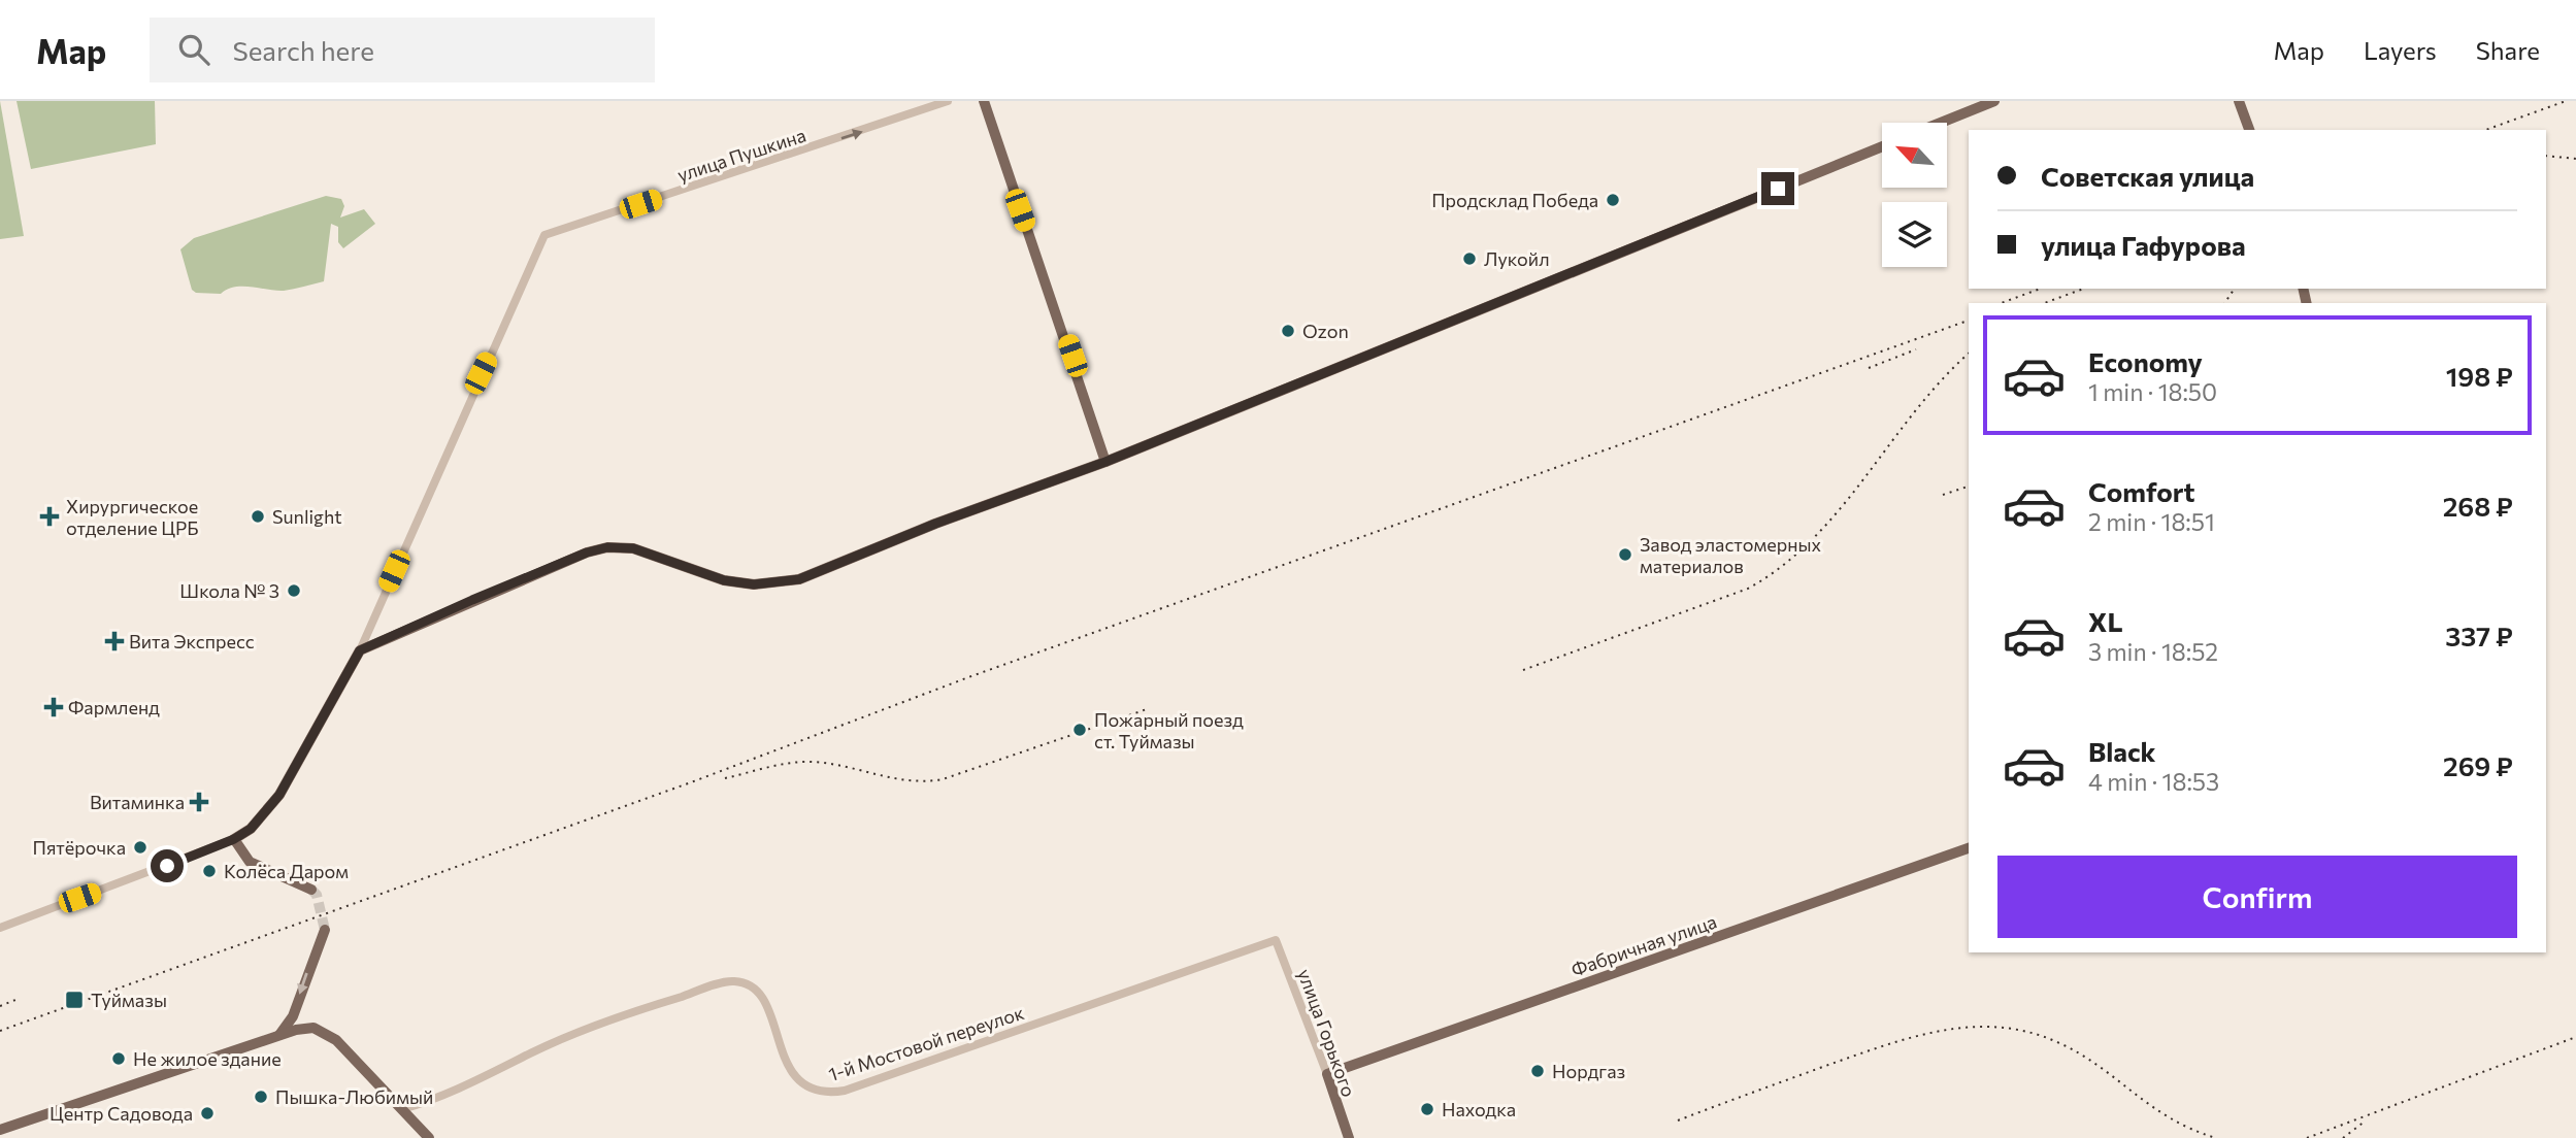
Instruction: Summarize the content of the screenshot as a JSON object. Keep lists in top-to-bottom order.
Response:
{
  "streets": {
    "main road": ["Фабричная улица", "улица Горького"],
    "street": ["улица Пушкина", "1-й Мостовой переулок"]
  },
  "crossings": [
    ["Фабричная улица", "улица Горького"],
    ["улица Горького", "1-й Мостовой переулок"]
  ],
  "one_way": ["улица Пушкина"],
  "places": {
    "other": [
      "Продсклад Победа",
      "Лукойл",
      "Ozon",
      "Sunlight",
      "Завод эластомерных материалов",
      "Школа № 3",
      "Пожарный поезд ст. Туймазы",
      "Пятёрочка",
      "Колёса Даром",
      "Не жилое здание",
      "Нордгаз",
      "Пышка-Любимый",
      "Находка",
      "Центр Садовода"
    ],
    "health": [
      "Хирургическое отделение ЦРБ",
      "Вита Экспресс",
      "Фармленд",
      "Витаминка"
    ],
    "transit": ["Туймазы"]
  },
  "north": "top left",
  "page": {
    "header": "Map",
    "search": "Search here",
    "nav": ["Map", "Layers", "Share"],
    "banner": ["Советская улица", "улица Гафурова"],
    "list": [
      {
        "name": "Economy",
        "note": "1 min · 18:50",
        "value": "198 ₽"
      },
      {
        "name": "Comfort",
        "note": "2 min · 18:51",
        "value": "268 ₽"
      },
      {
        "name": "XL",
        "note": "3 min · 18:52",
        "value": "337 ₽"
      },
      {
        "name": "Black",
        "note": "4 min · 18:53",
        "value": "269 ₽"
      }
    ],
    "buttons": "Confirm"
  }
}
